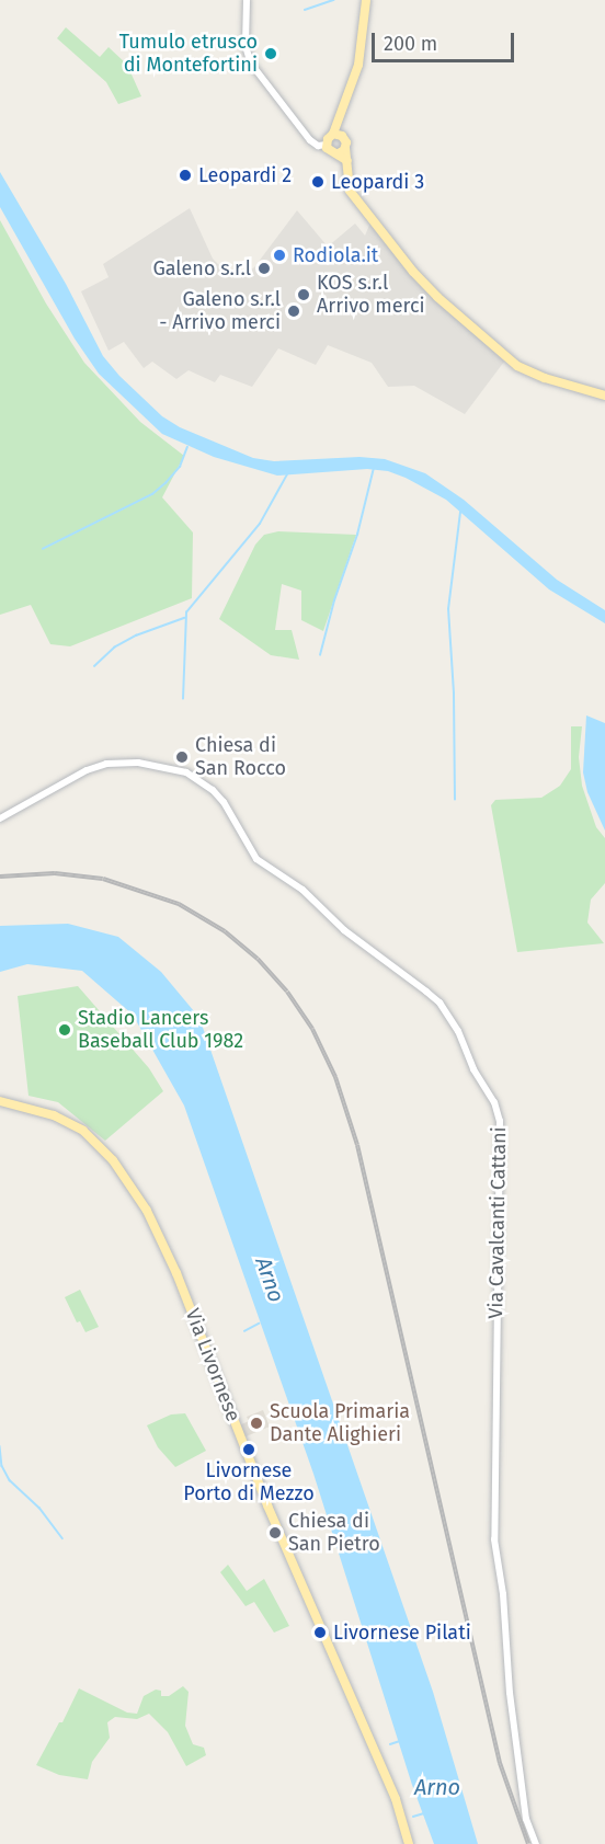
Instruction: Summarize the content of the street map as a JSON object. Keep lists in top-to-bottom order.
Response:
{
  "streets": {
    "main road": ["Via Livornese"],
    "street": ["Via Cavalcanti Cattani"]
  },
  "water": ["Arno"],
  "places": [
    "Tumulo etrusco di Montefortini",
    "Leopardi 2",
    "Leopardi 3",
    "Rodiola.it",
    "Galeno s.r.l",
    "KOS s.r.l Arrivo merci",
    "Galeno s.r.l - Arrivo merci",
    "Chiesa di San Rocco",
    "Stadio Lancers Baseball Club 1982",
    "Scuola Primaria Dante Alighieri",
    "Livornese Porto di Mezzo",
    "Chiesa di San Pietro",
    "Livornese Pilati"
  ],
  "scale_bar": "200 m"
}
